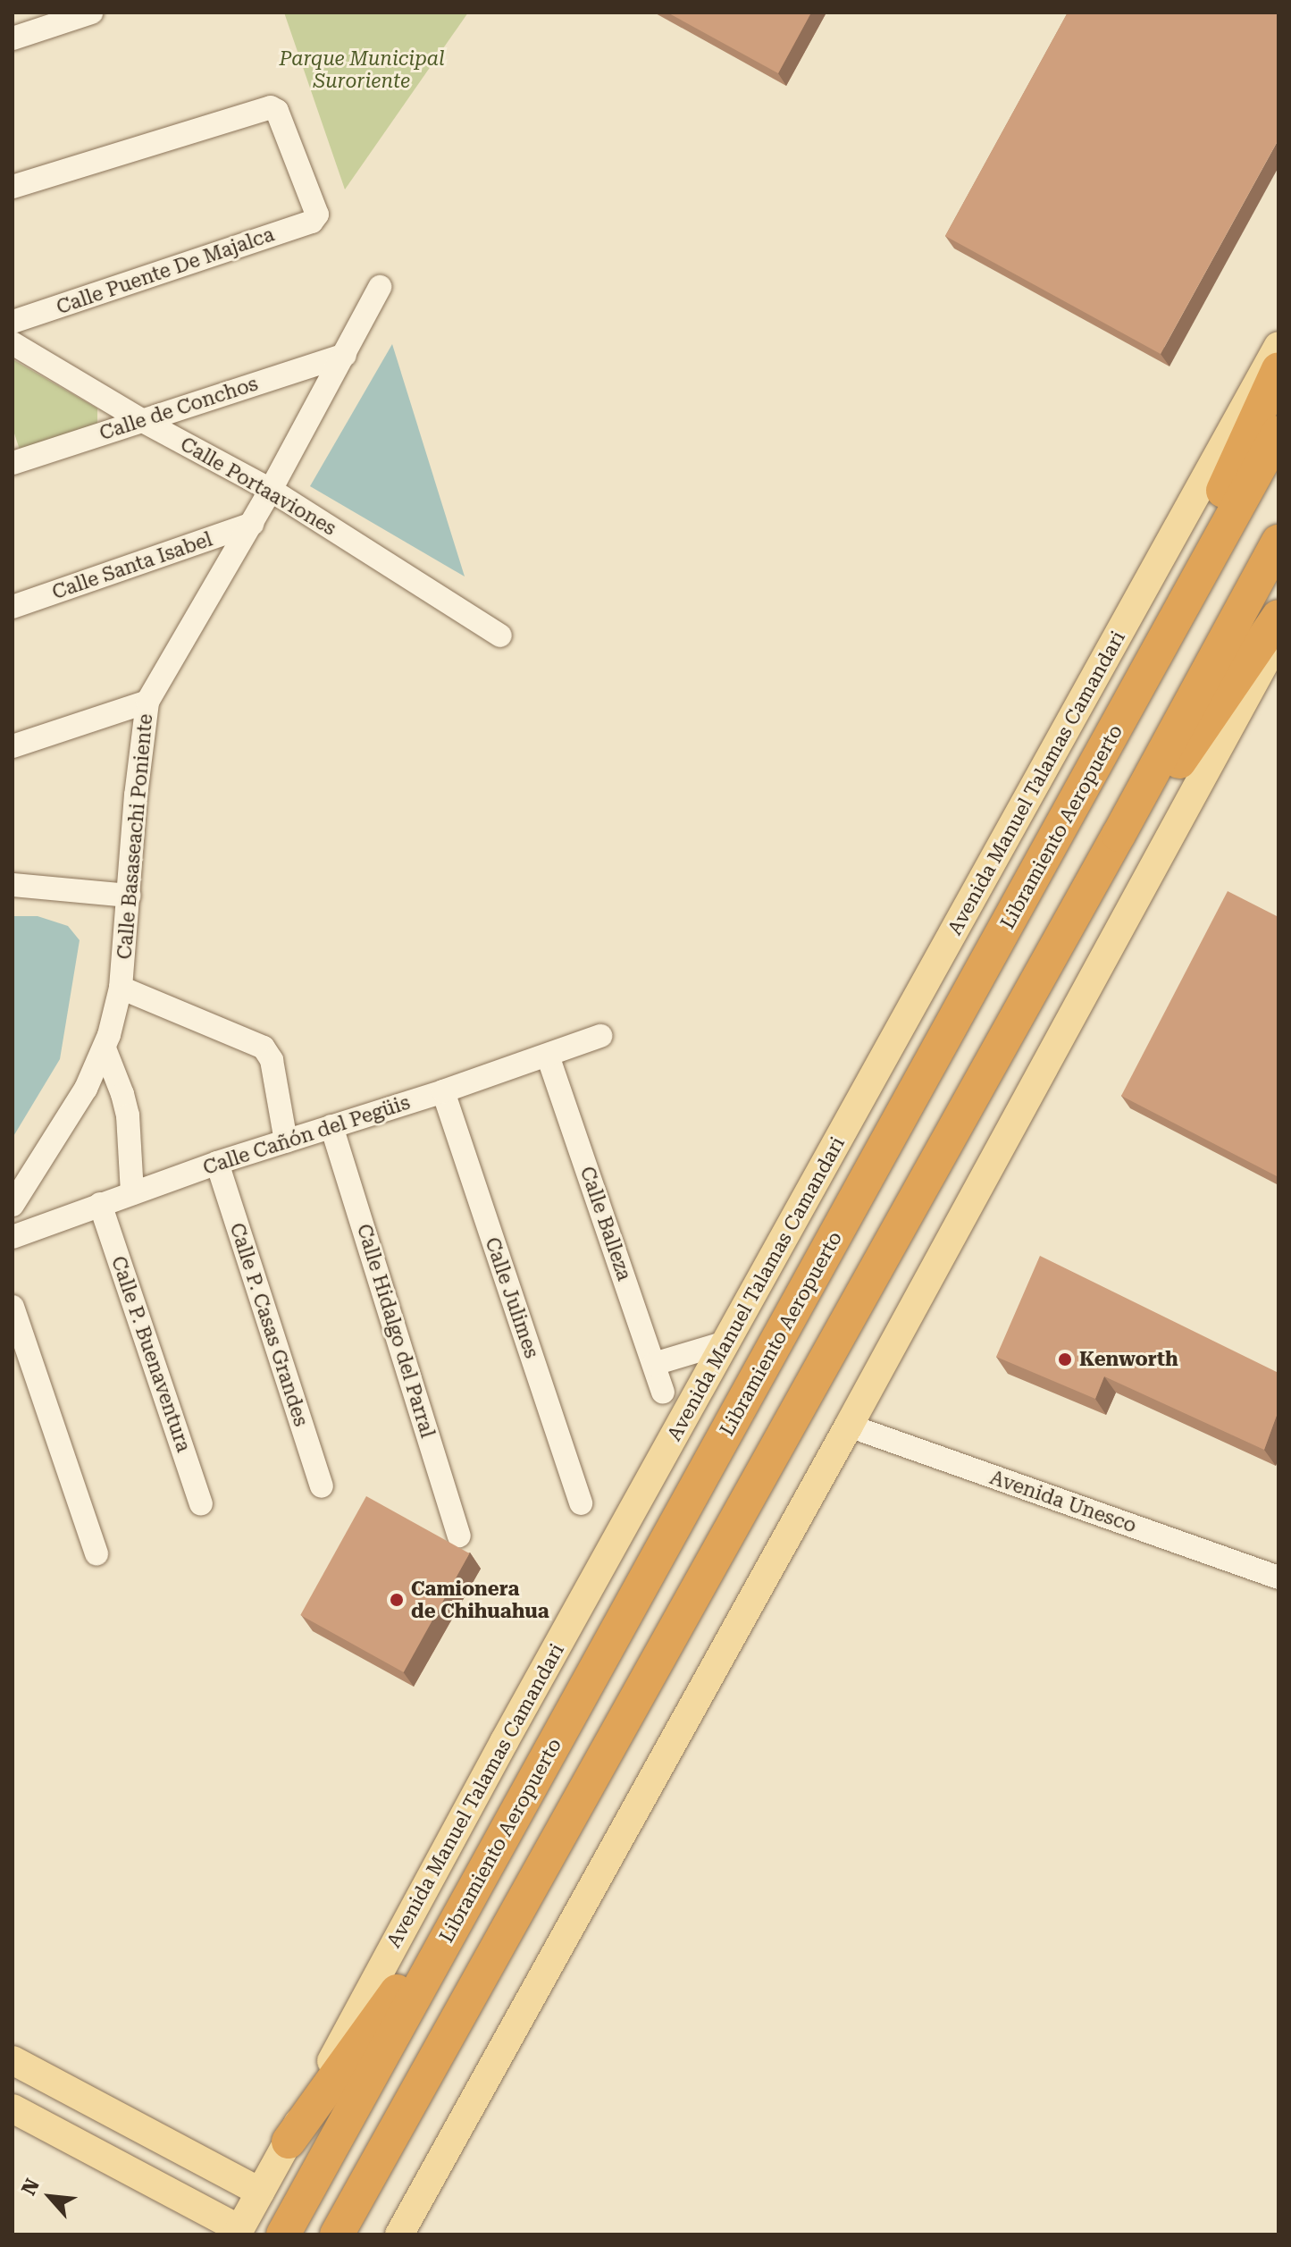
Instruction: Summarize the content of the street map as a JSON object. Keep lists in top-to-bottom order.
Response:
{
  "streets": {
    "highway": ["Libramiento Aeropuerto"],
    "main road": ["Avenida Manuel Talamas Camandari"],
    "street": [
      "Calle Puente De Majalca",
      "Calle de Conchos",
      "Calle Portaaviones",
      "Calle Santa Isabel",
      "Calle Basaseachi Poniente",
      "Calle Cañón del Pegüis",
      "Calle Balleza",
      "Calle Julimes",
      "Calle P. Casas Grandes",
      "Calle Hidalgo del Parral",
      "Calle P. Buenaventura",
      "Avenida Unesco"
    ]
  },
  "crossings": [
    ["Calle de Conchos", "Calle Portaaviones"],
    ["Calle de Conchos", "Calle Basaseachi Poniente"],
    ["Calle Portaaviones", "Calle Basaseachi Poniente"],
    ["Calle Santa Isabel", "Calle Basaseachi Poniente"],
    ["Calle Cañón del Pegüis", "Calle Balleza"],
    ["Calle Cañón del Pegüis", "Calle Julimes"],
    ["Calle Cañón del Pegüis", "Calle P. Casas Grandes"],
    ["Calle Cañón del Pegüis", "Calle Hidalgo del Parral"],
    ["Calle Cañón del Pegüis", "Calle P. Buenaventura"]
  ],
  "parks": ["Parque Municipal Suroriente"],
  "places": ["Kenworth", "Camionera de Chihuahua"],
  "north": "top left"
}
